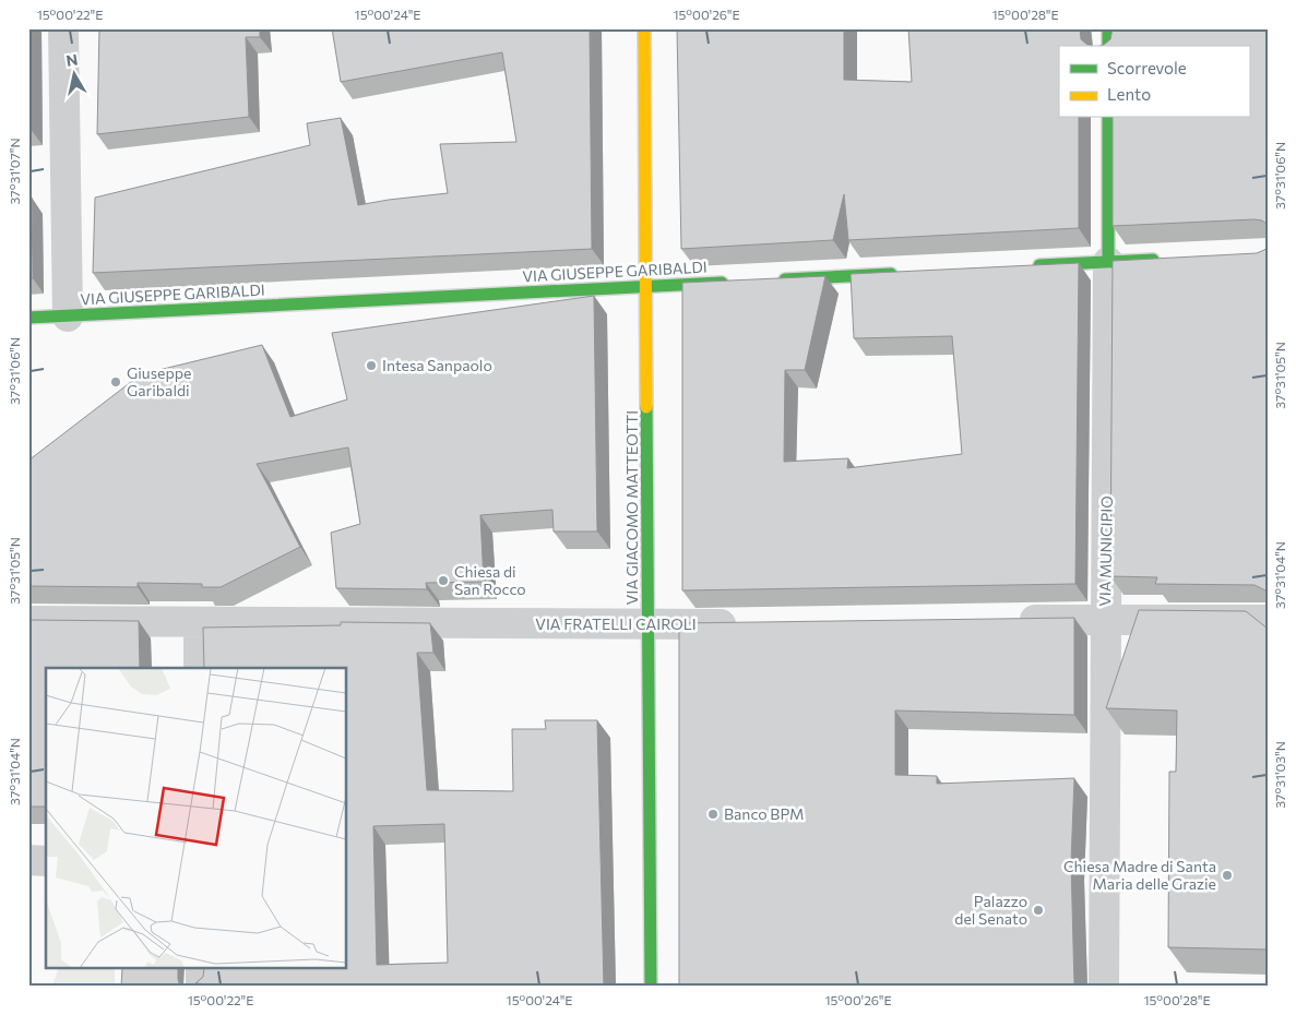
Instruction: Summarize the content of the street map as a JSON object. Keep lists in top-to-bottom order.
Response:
{
  "streets": {
    "main road": ["VIA GIUSEPPE GARIBALDI", "VIA GIACOMO MATTEOTTI", "VIA MUNICIPIO"],
    "street": ["VIA FRATELLI CAIROLI"]
  },
  "crossings": [
    ["VIA GIUSEPPE GARIBALDI", "VIA GIACOMO MATTEOTTI"],
    ["VIA GIACOMO MATTEOTTI", "VIA FRATELLI CAIROLI"]
  ],
  "places": [
    "Intesa Sanpaolo",
    "Giuseppe Garibaldi",
    "Chiesa di San Rocco",
    "Banco BPM",
    "Chiesa Madre di Santa Maria delle Grazie",
    "Palazzo del Senato"
  ],
  "legend": ["Scorrevole", "Lento"],
  "north": "top",
  "coordinates": [
    "15°00'22\"E",
    "15°00'24\"E",
    "15°00'26\"E",
    "15°00'28\"E",
    "37°31'07\"N",
    "37°31'06\"N",
    "37°31'05\"N",
    "37°31'04\"N",
    "37°31'03\"N"
  ]
}
